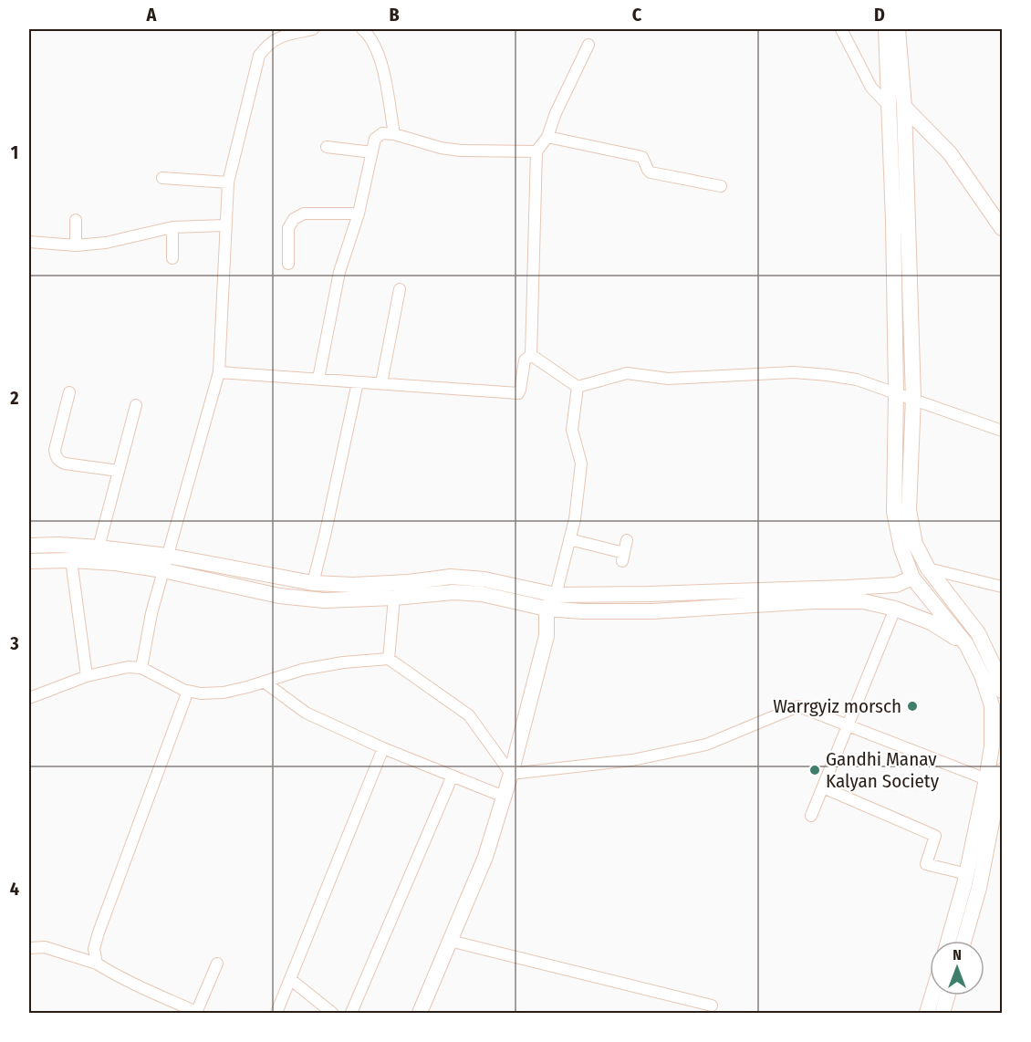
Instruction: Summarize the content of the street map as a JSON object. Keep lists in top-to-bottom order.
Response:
{
  "places": ["Warrgyiz morsch", "Gandhi Manav Kalyan Society"],
  "north": "top",
  "grid": {
    "columns": [
      "A",
      "B",
      "C",
      "D"
    ],
    "rows": [
      "1",
      "2",
      "3",
      "4"
    ]
  }
}
